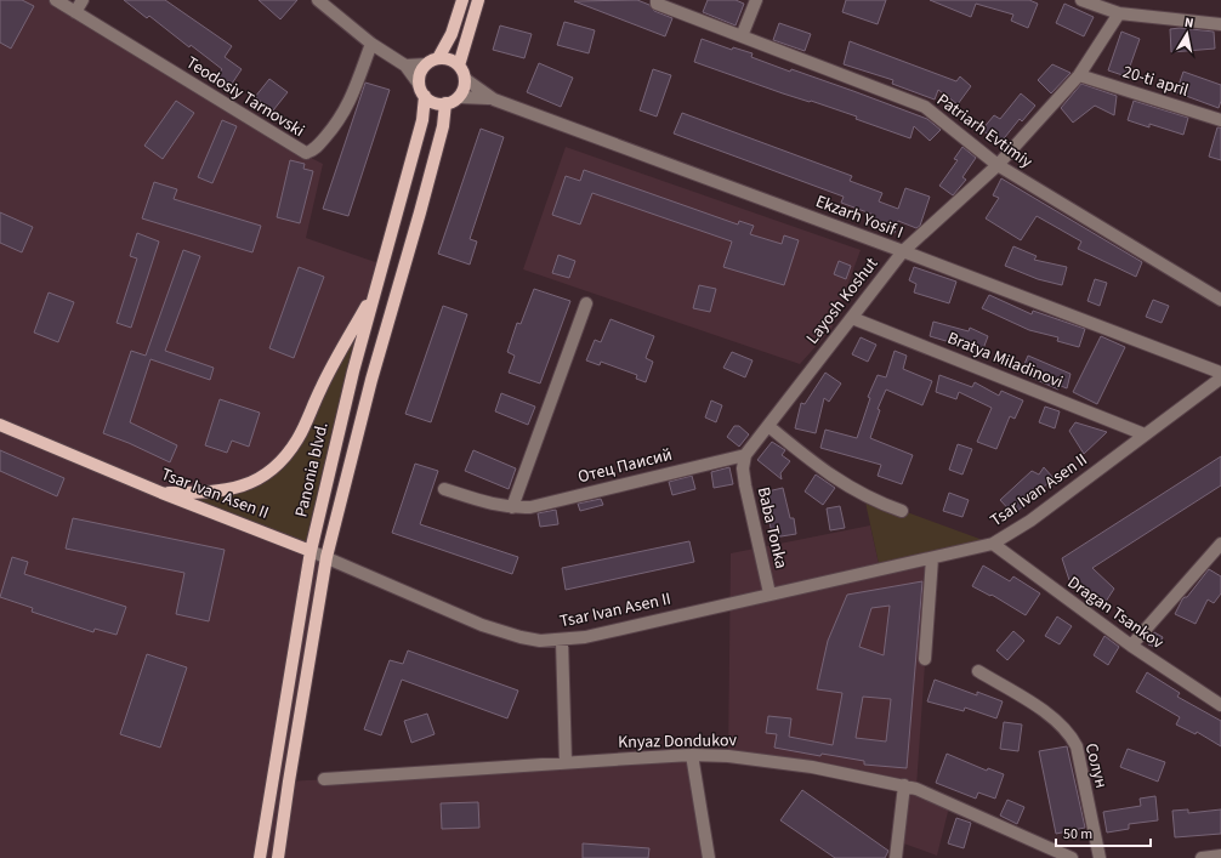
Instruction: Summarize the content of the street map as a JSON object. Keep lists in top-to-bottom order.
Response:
{
  "streets": {
    "main road": ["Panonia blvd.", "Tsar Ivan Asen II"],
    "street": [
      "20-ti april",
      "Teodosiy Tarnovski",
      "Patriarh Evtimiy",
      "Ekzarh Yosif I",
      "Layosh Koshut",
      "Bratya Miladinovi",
      "Отец Паисий",
      "Baba Tonka",
      "Dragan Tsankov",
      "Knyaz Dondukov",
      "Солун"
    ]
  },
  "crossings": [
    ["20-ti april", "Layosh Koshut"],
    ["Patriarh Evtimiy", "Layosh Koshut"],
    ["Ekzarh Yosif I", "Layosh Koshut"],
    ["Ekzarh Yosif I", "Panonia blvd."],
    ["Ekzarh Yosif I", "Tsar Ivan Asen II"],
    ["Layosh Koshut", "Bratya Miladinovi"],
    ["Layosh Koshut", "Отец Паисий"],
    ["Layosh Koshut", "Baba Tonka"],
    ["Bratya Miladinovi", "Tsar Ivan Asen II"],
    ["Panonia blvd.", "Tsar Ivan Asen II"],
    ["Tsar Ivan Asen II", "Baba Tonka"],
    ["Tsar Ivan Asen II", "Dragan Tsankov"]
  ],
  "scale_bar": "50 m",
  "north": "top"
}
